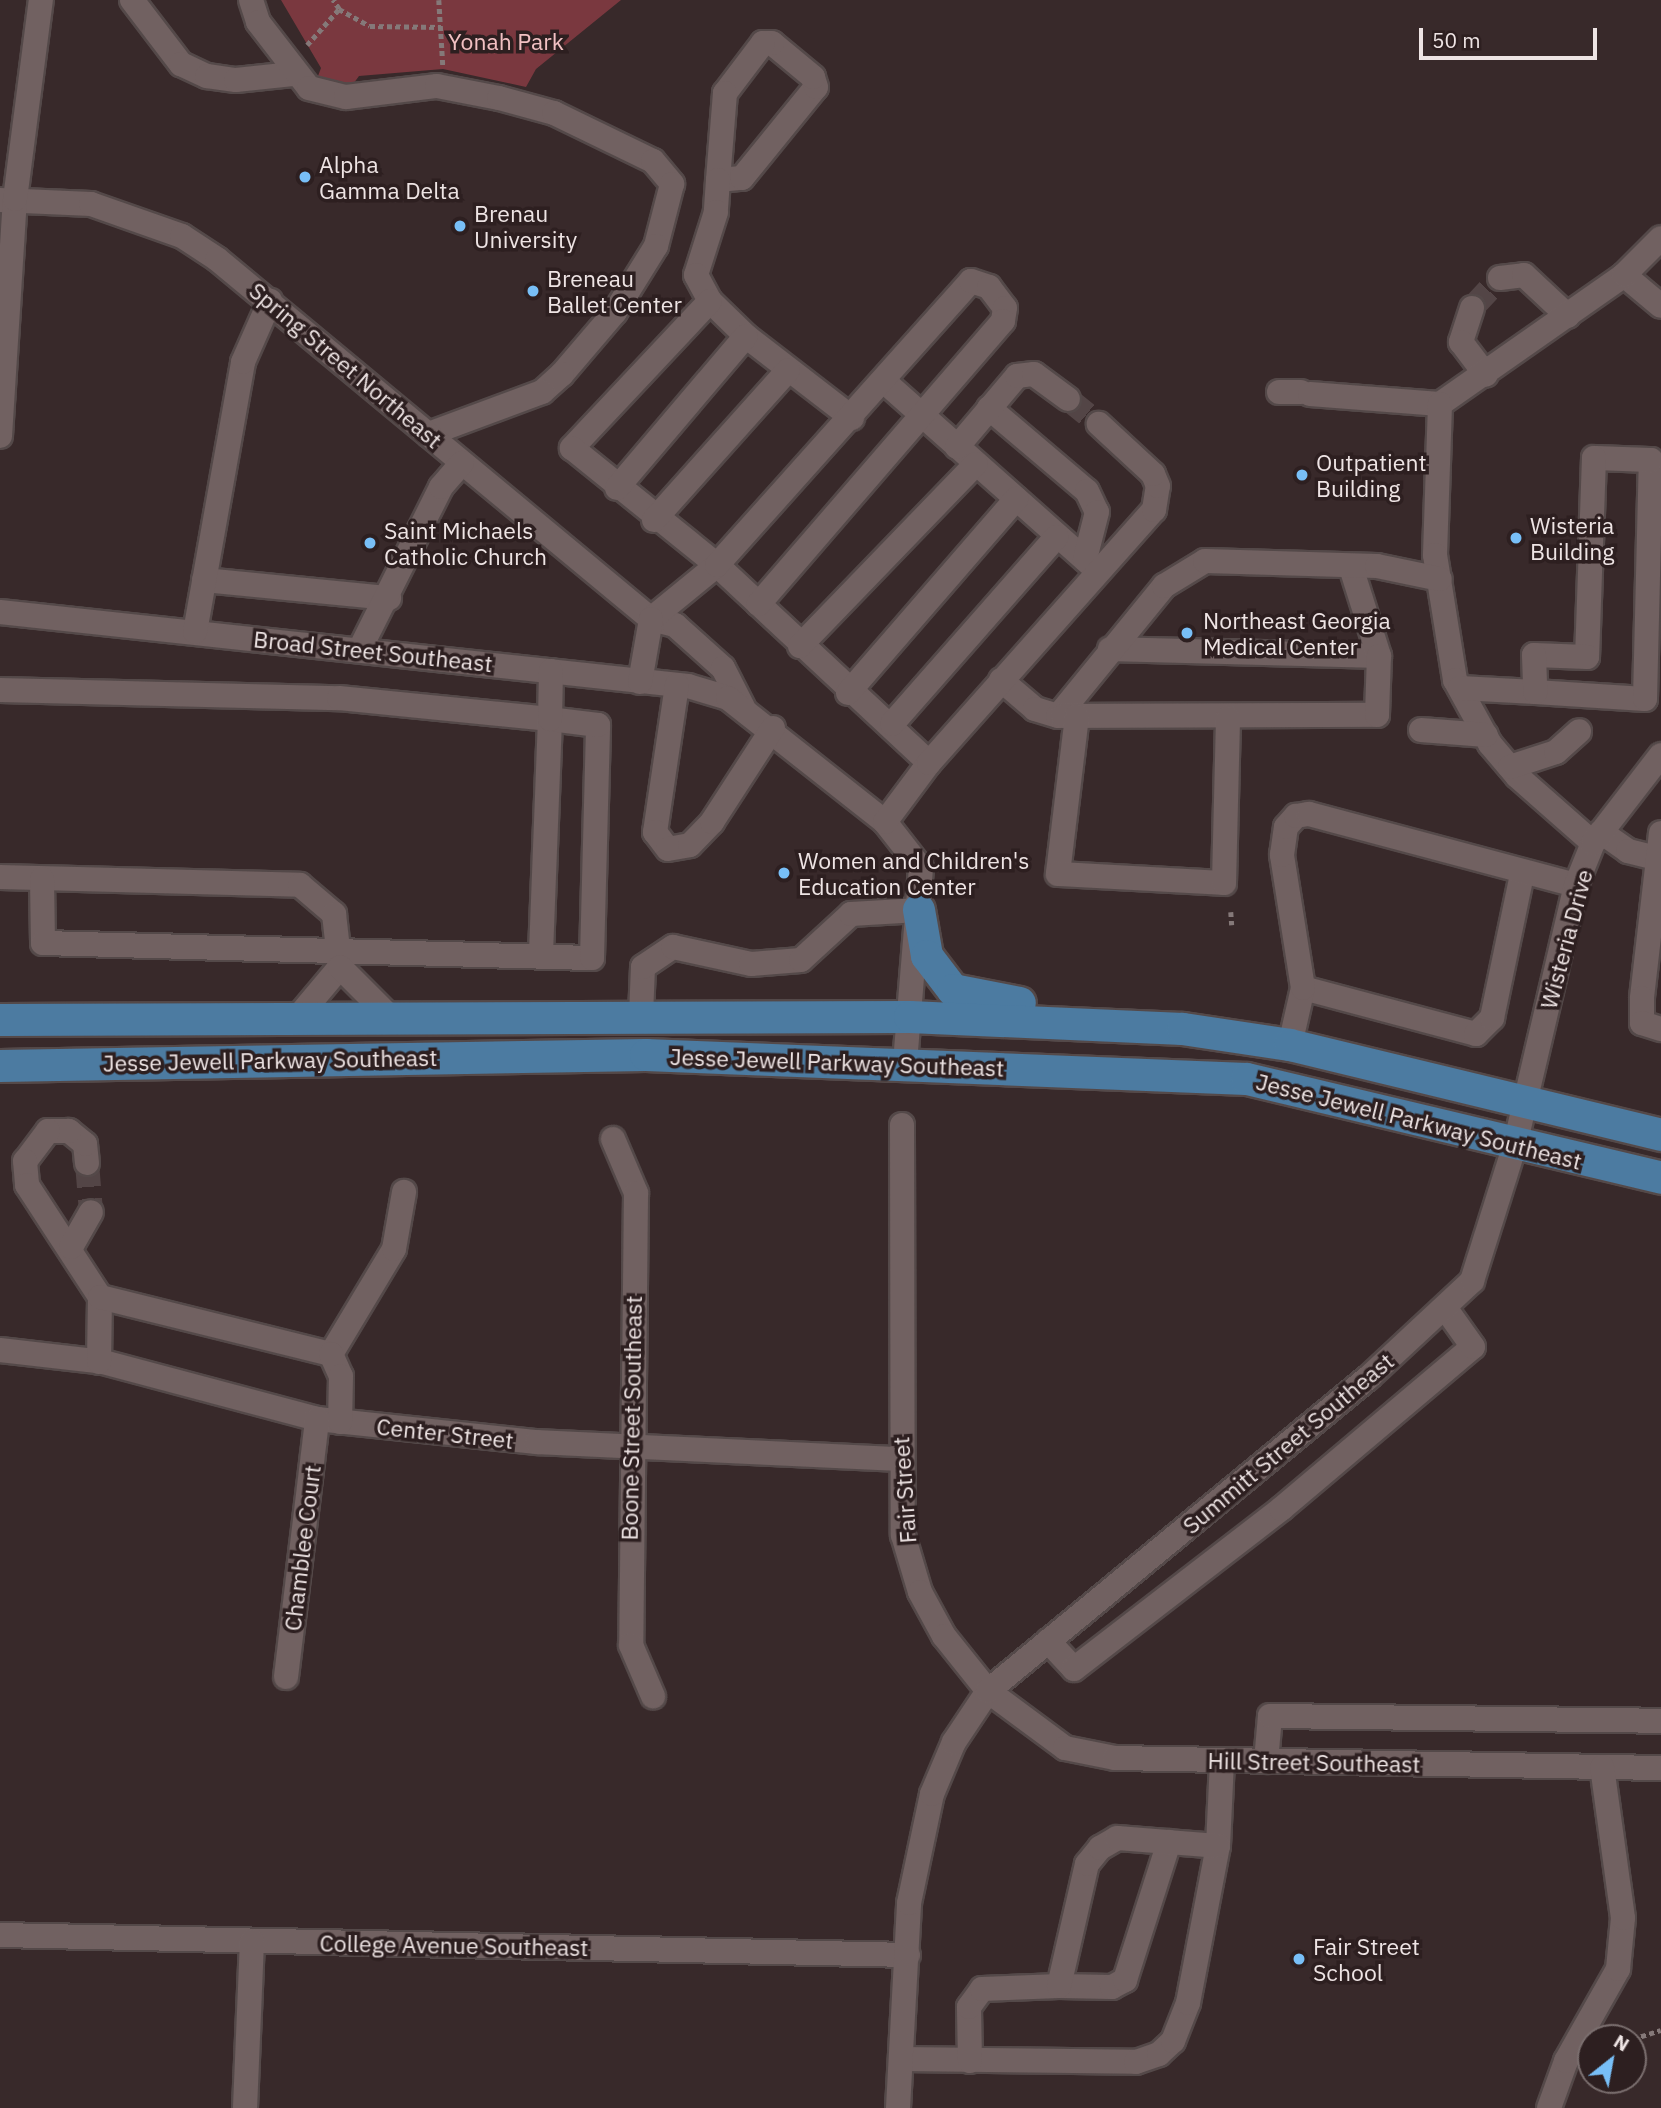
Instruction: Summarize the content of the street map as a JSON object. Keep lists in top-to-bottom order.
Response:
{
  "streets": {
    "main road": ["Jesse Jewell Parkway Southeast"],
    "street": [
      "Spring Street Northeast",
      "Broad Street Southeast",
      "Wisteria Drive",
      "Boone Street Southeast",
      "Center Street",
      "Summitt Street Southeast",
      "Fair Street",
      "Chamblee Court",
      "Hill Street Southeast",
      "College Avenue Southeast"
    ]
  },
  "crossings": [
    ["Spring Street Northeast", "Broad Street Southeast"],
    ["Spring Street Northeast", "Jesse Jewell Parkway Southeast"],
    ["Wisteria Drive", "Jesse Jewell Parkway Southeast"],
    ["Wisteria Drive", "Summitt Street Southeast"],
    ["Jesse Jewell Parkway Southeast", "Summitt Street Southeast"],
    ["Boone Street Southeast", "Center Street"],
    ["Center Street", "Fair Street"],
    ["Center Street", "Chamblee Court"],
    ["Summitt Street Southeast", "Fair Street"],
    ["Summitt Street Southeast", "Hill Street Southeast"],
    ["Fair Street", "Hill Street Southeast"]
  ],
  "parks": ["Yonah Park"],
  "places": [
    "Alpha Gamma Delta",
    "Brenau University",
    "Breneau Ballet Center",
    "Outpatient Building",
    "Wisteria Building",
    "Saint Michaels Catholic Church",
    "Northeast Georgia Medical Center",
    "Women and Children's Education Center",
    "Fair Street School"
  ],
  "scale_bar": "50 m",
  "north": "top right"
}
